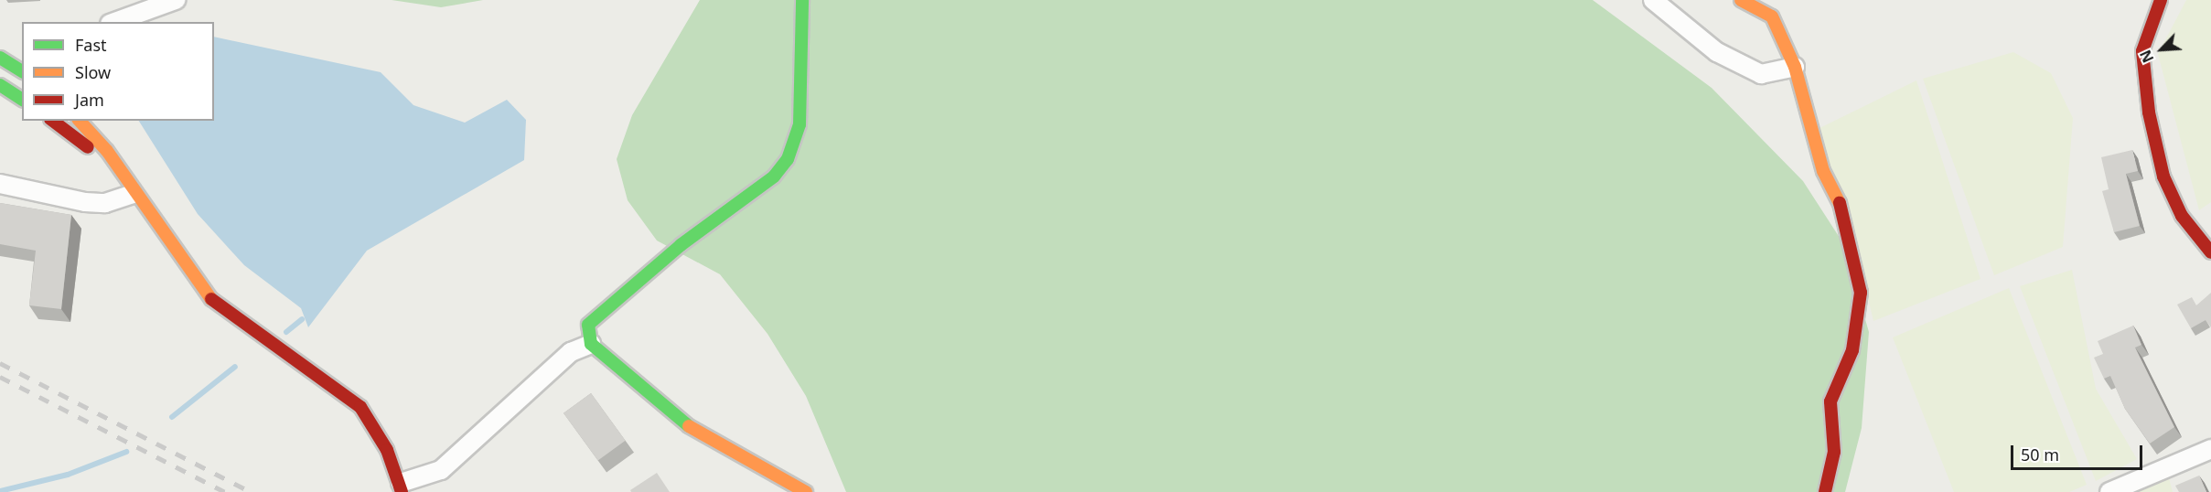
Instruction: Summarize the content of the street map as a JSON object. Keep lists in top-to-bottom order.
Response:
{
  "legend": ["Fast", "Slow", "Jam"],
  "scale_bar": "50 m",
  "north": "bottom left"
}
